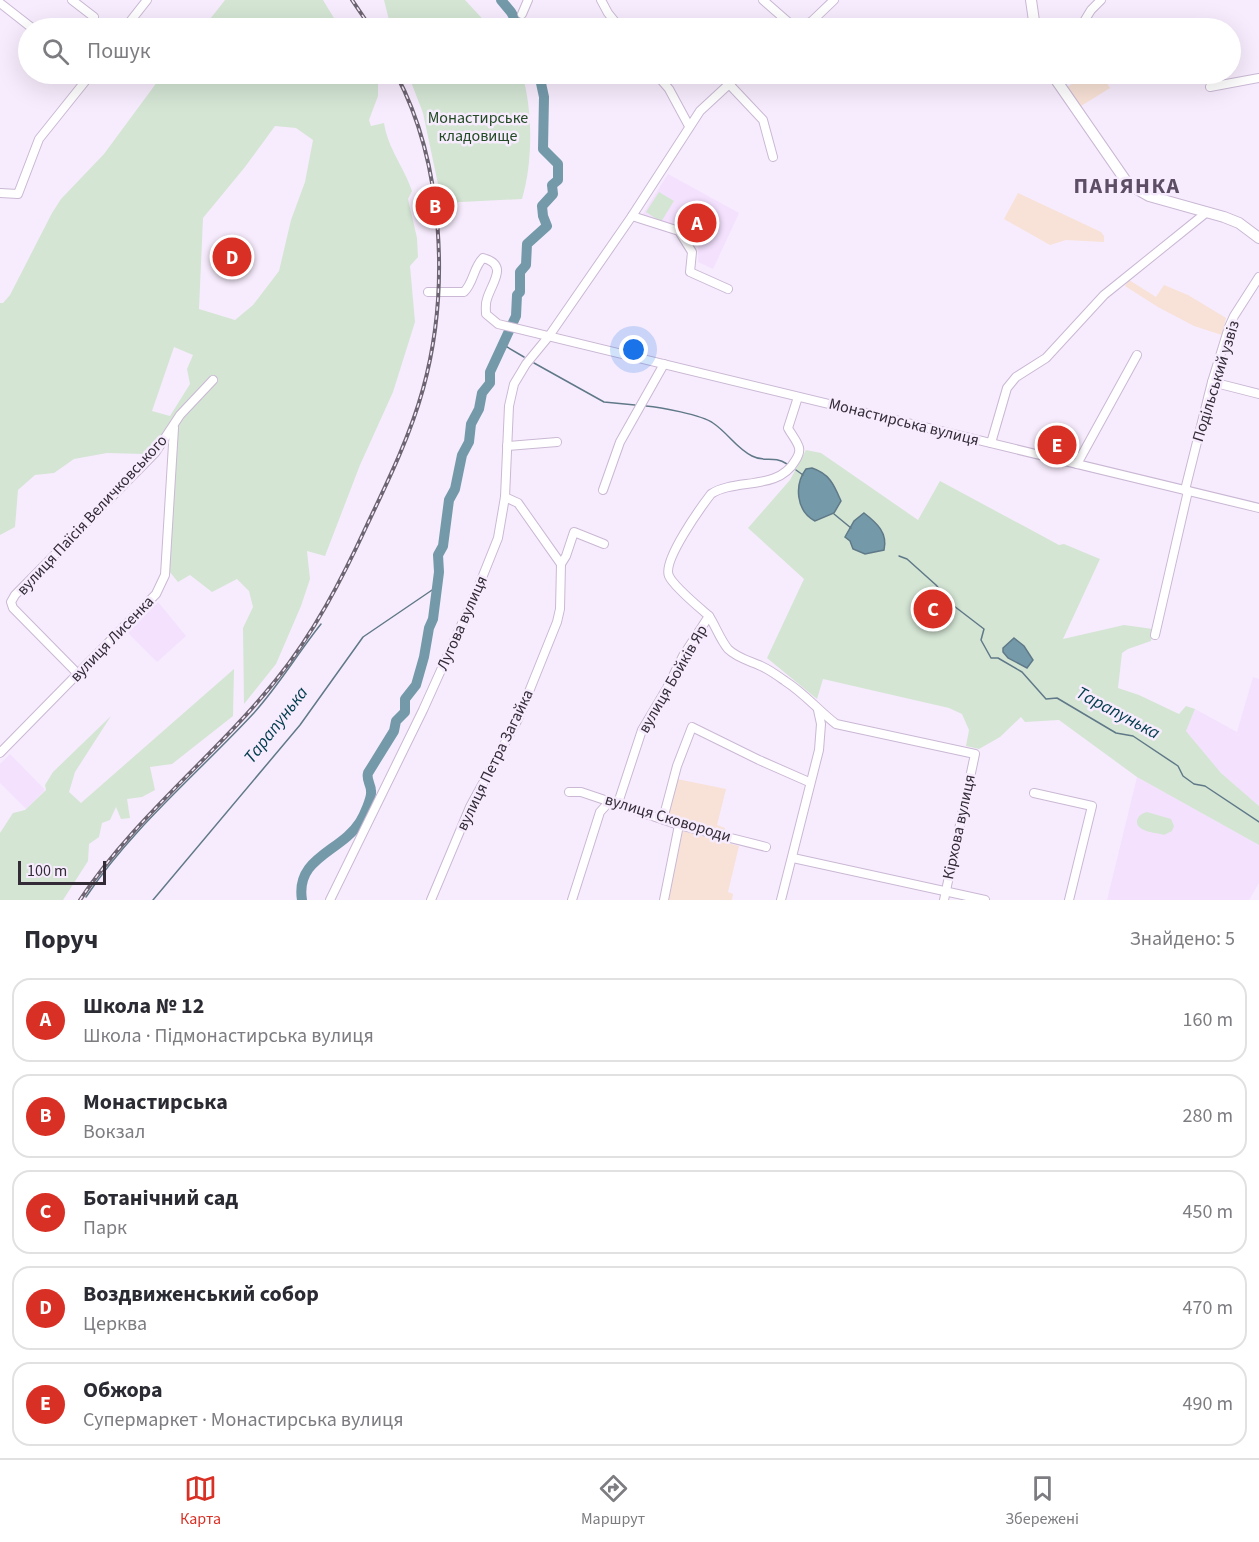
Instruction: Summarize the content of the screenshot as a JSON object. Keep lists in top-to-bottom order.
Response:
{
  "streets": {
    "street": [
      "Подільський узвіз",
      "Монастирська вулиця",
      "вулиця Паїсія Величковського",
      "Лугова вулиця",
      "вулиця Лисенка",
      "вулиця Бойків Яр",
      "вулиця Петра Загайка",
      "вулиця Сковороди",
      "Кірхова вулиця"
    ]
  },
  "crossings": [
    ["Подільський узвіз", "Монастирська вулиця"],
    ["Монастирська вулиця", "Лугова вулиця"],
    ["Монастирська вулиця", "вулиця Бойків Яр"],
    ["вулиця Паїсія Величковського", "вулиця Лисенка"],
    ["вулиця Бойків Яр", "вулиця Сковороди"]
  ],
  "districts": ["ПАНЯНКА"],
  "water": ["Тарапунька"],
  "parks": ["Монастирське кладовище"],
  "scale_bar": "100 m",
  "page": {
    "search": "Пошук",
    "pins": [
      "B",
      "A",
      "D",
      "E",
      "C"
    ],
    "scale": "100 m",
    "heading": ["Поруч", "Знайдено: 5"],
    "list": [
      {
        "mark": "A",
        "name": "Школа № 12",
        "note": "Школа · Підмонастирська вулиця",
        "value": "160 m"
      },
      {
        "mark": "B",
        "name": "Монастирська",
        "note": "Вокзал",
        "value": "280 m"
      },
      {
        "mark": "C",
        "name": "Ботанічний сад",
        "note": "Парк",
        "value": "450 m"
      },
      {
        "mark": "D",
        "name": "Воздвиженський собор",
        "note": "Церква",
        "value": "470 m"
      },
      {
        "mark": "E",
        "name": "Обжора",
        "note": "Супермаркет · Монастирська вулиця",
        "value": "490 m"
      }
    ],
    "nav": ["Карта", "Маршрут", "Збережені"]
  }
}
